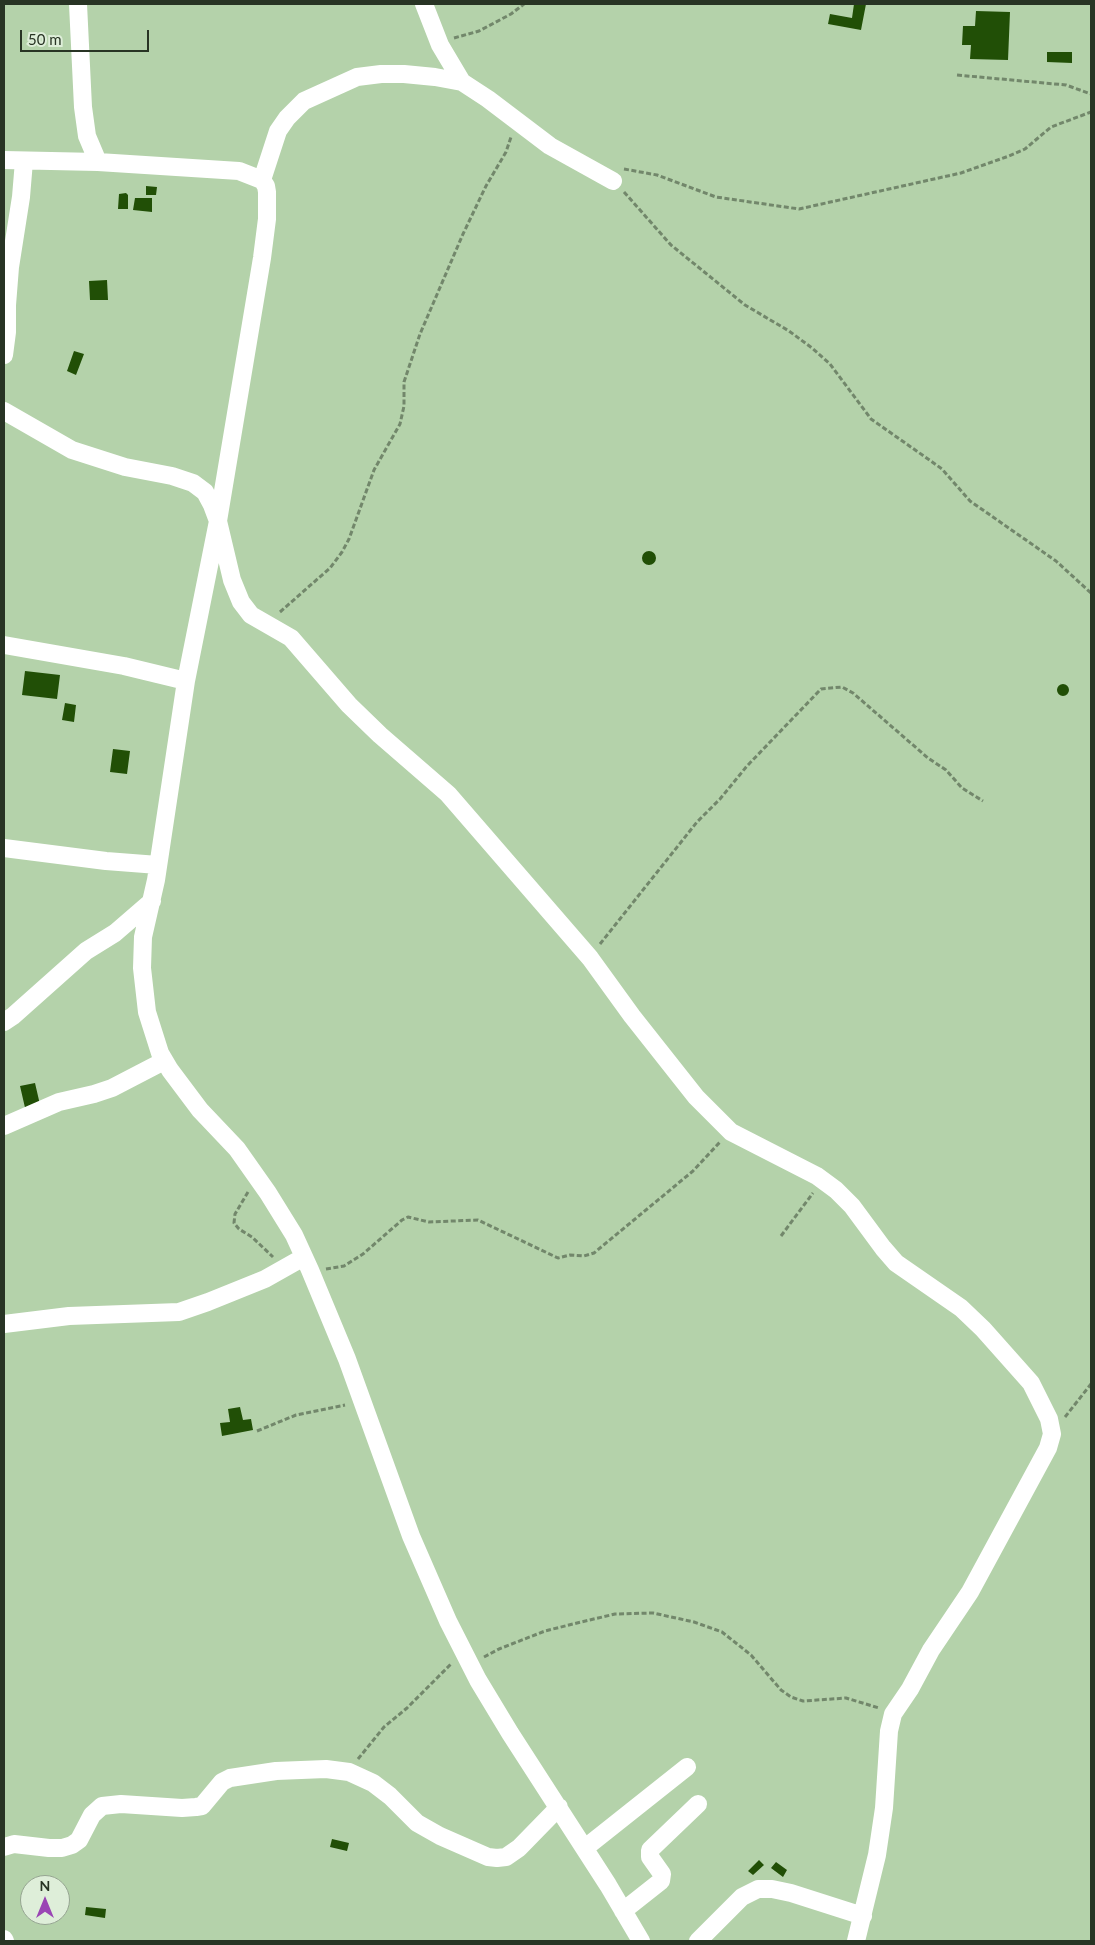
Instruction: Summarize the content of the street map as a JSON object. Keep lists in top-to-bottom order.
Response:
{
  "scale_bar": "50 m",
  "north": "top"
}
